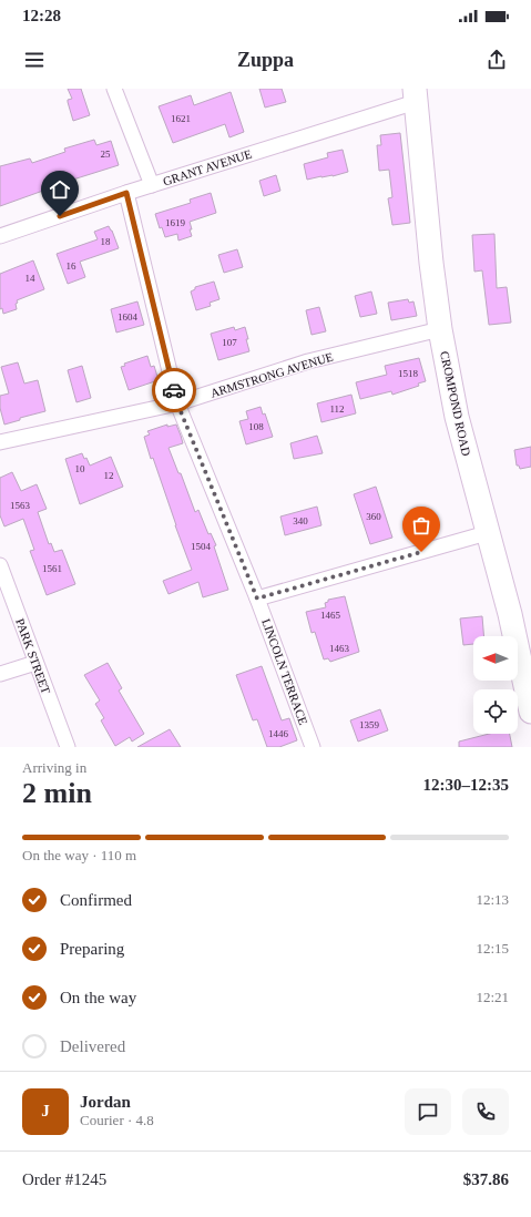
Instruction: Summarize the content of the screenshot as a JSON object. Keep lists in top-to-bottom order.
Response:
{
  "streets": {
    "main road": ["CROMPOND ROAD"],
    "street": [
      "GRANT AVENUE",
      "ARMSTRONG AVENUE",
      "PARK STREET",
      "LINCOLN TERRACE"
    ]
  },
  "crossings": [
    ["GRANT AVENUE", "CROMPOND ROAD"],
    ["GRANT AVENUE", "LINCOLN TERRACE"],
    ["ARMSTRONG AVENUE", "CROMPOND ROAD"],
    ["ARMSTRONG AVENUE", "LINCOLN TERRACE"]
  ],
  "house_numbers": [
    "1621",
    "25",
    "1619",
    "18",
    "16",
    "14",
    "1604",
    "107",
    "1518",
    "112",
    "108",
    "10",
    "12",
    "1563",
    "360",
    "340",
    "1504",
    "1561",
    "1465",
    "1463",
    "1359",
    "1446"
  ],
  "north": "left",
  "page": {
    "status": "12:28",
    "header": "Zuppa",
    "heading": ["2 min", "Arriving in", "12:30–12:35"],
    "panel": [
      "Jordan",
      "Courier · 4.8",
      "Order #1245",
      "$37.86"
    ],
    "bar": "On the way · 110 m",
    "list": [
      ["Confirmed", "12:13"],
      ["Preparing", "12:15"],
      ["On the way", "12:21"],
      "Delivered"
    ],
    "round": "J"
  }
}
